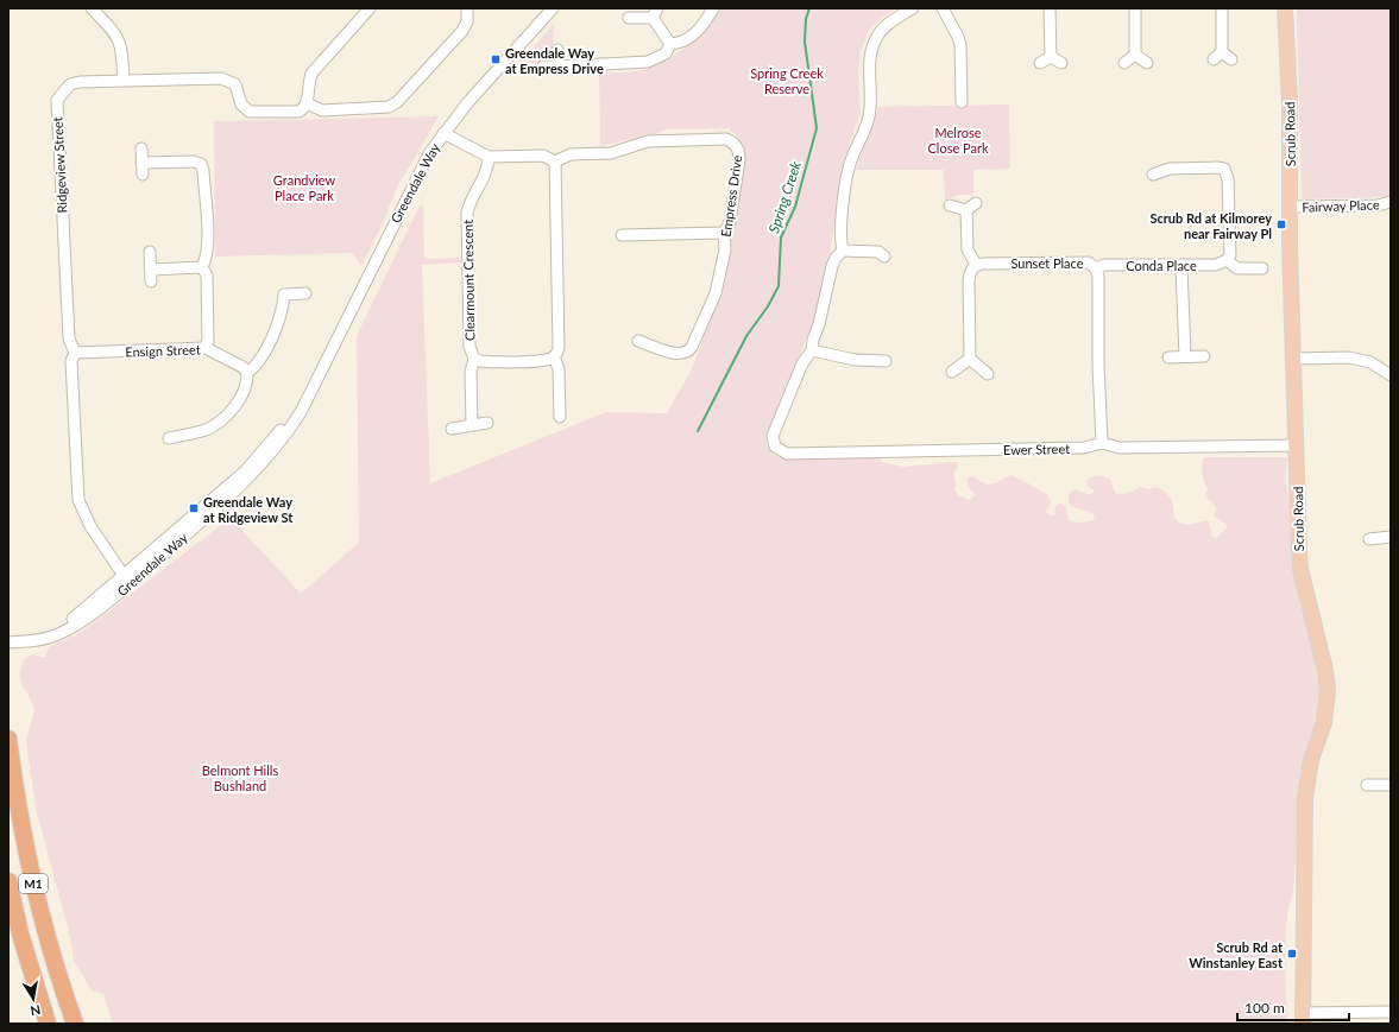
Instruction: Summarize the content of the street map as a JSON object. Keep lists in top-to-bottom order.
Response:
{
  "streets": {
    "highway": ["M1"],
    "main road": ["Scrub Road"],
    "street": [
      "Ridgeview Street",
      "Greendale Way",
      "Empress Drive",
      "Fairway Place",
      "Sunset Place",
      "Conda Place",
      "Clearmount Crescent",
      "Ensign Street",
      "Ewer Street"
    ]
  },
  "crossings": [
    ["Scrub Road", "Fairway Place"],
    ["Scrub Road", "Ewer Street"],
    ["Ridgeview Street", "Greendale Way"],
    ["Ridgeview Street", "Ensign Street"],
    ["Sunset Place", "Conda Place"],
    ["Sunset Place", "Ewer Street"]
  ],
  "water": ["Spring Creek"],
  "parks": [
    "Spring Creek Reserve",
    "Melrose Close Park",
    "Grandview Place Park",
    "Belmont Hills Bushland"
  ],
  "places": {
    "transit": [
      "Greendale Way at Empress Drive",
      "Scrub Rd at Kilmorey near Fairway Pl",
      "Greendale Way at Ridgeview St",
      "Scrub Rd at Winstanley East"
    ]
  },
  "scale_bar": "100 m",
  "north": "bottom"
}
